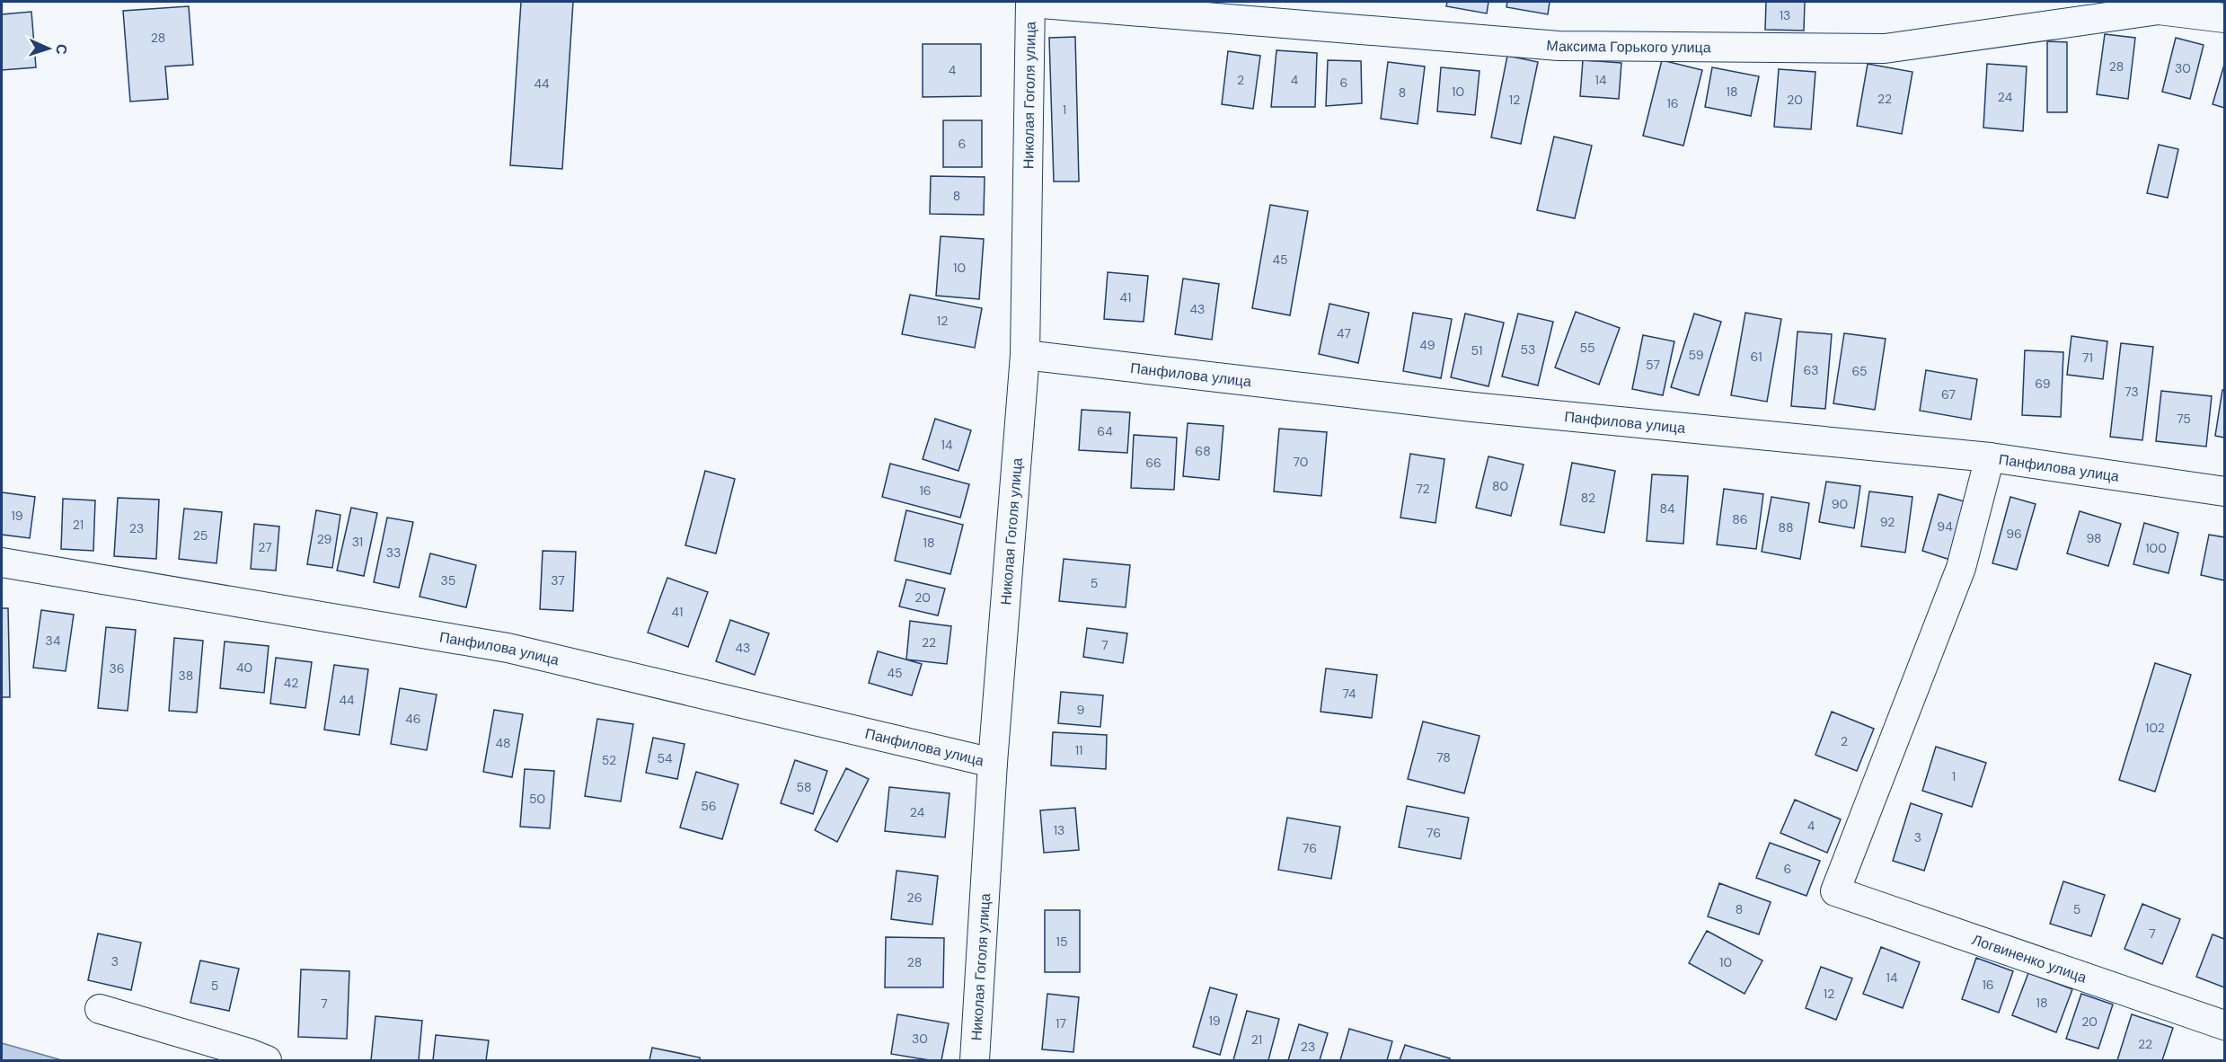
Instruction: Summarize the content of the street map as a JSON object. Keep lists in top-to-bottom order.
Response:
{
  "streets": {
    "street": [
      "Максима Горького улица",
      "Николая Гоголя улица",
      "Панфилова улица",
      "Логвиненко улица"
    ]
  },
  "crossings": [
    ["Максима Горького улица", "Николая Гоголя улица"],
    ["Николая Гоголя улица", "Панфилова улица"],
    ["Панфилова улица", "Логвиненко улица"]
  ],
  "house_numbers": [
    "13",
    "28",
    "28",
    "30",
    "4",
    "2",
    "4",
    "14",
    "6",
    "44",
    "10",
    "18",
    "8",
    "24",
    "22",
    "12",
    "20",
    "16",
    "1",
    "6",
    "8",
    "45",
    "10",
    "41",
    "43",
    "12",
    "47",
    "49",
    "55",
    "53",
    "51",
    "59",
    "61",
    "71",
    "57",
    "63",
    "65",
    "69",
    "73",
    "67",
    "75",
    "64",
    "14",
    "68",
    "70",
    "66",
    "80",
    "72",
    "16",
    "82",
    "90",
    "84",
    "19",
    "86",
    "92",
    "21",
    "94",
    "88",
    "23",
    "96",
    "25",
    "98",
    "29",
    "31",
    "18",
    "27",
    "100",
    "33",
    "35",
    "37",
    "5",
    "20",
    "41",
    "34",
    "22",
    "7",
    "43",
    "40",
    "36",
    "45",
    "38",
    "42",
    "74",
    "44",
    "9",
    "46",
    "102",
    "2",
    "48",
    "11",
    "78",
    "54",
    "52",
    "1",
    "58",
    "50",
    "56",
    "24",
    "4",
    "13",
    "76",
    "3",
    "76",
    "6",
    "26",
    "8",
    "5",
    "7",
    "15",
    "3",
    "28",
    "10",
    "14",
    "16",
    "5",
    "12",
    "18",
    "7",
    "19",
    "20",
    "17",
    "30",
    "21",
    "22",
    "23"
  ],
  "north": "right"
}
